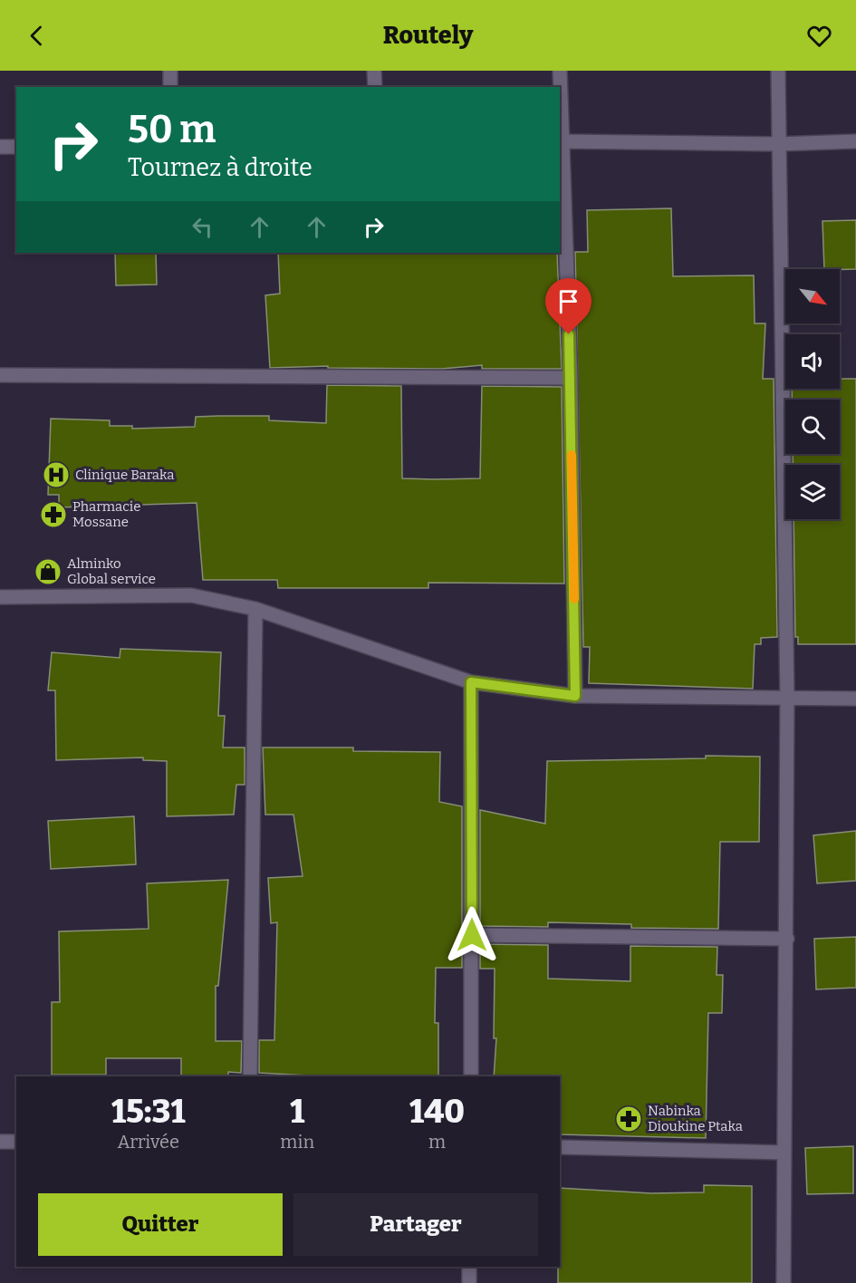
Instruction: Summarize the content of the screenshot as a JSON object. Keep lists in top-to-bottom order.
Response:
{
  "places": {
    "hospital": ["Clinique Baraka"],
    "pharmacy": ["Pharmacie Mossane", "Nabinka Dioukine Ptaka"],
    "shop": ["Alminko Global service"]
  },
  "north": "bottom right",
  "page": {
    "header": "Routely",
    "turn": ["50 m", "Tournez à droite"],
    "eta": [
      "15:31",
      "Arrivée",
      "1",
      "min",
      "140",
      "m"
    ],
    "buttons": ["Quitter", "Partager"]
  }
}
